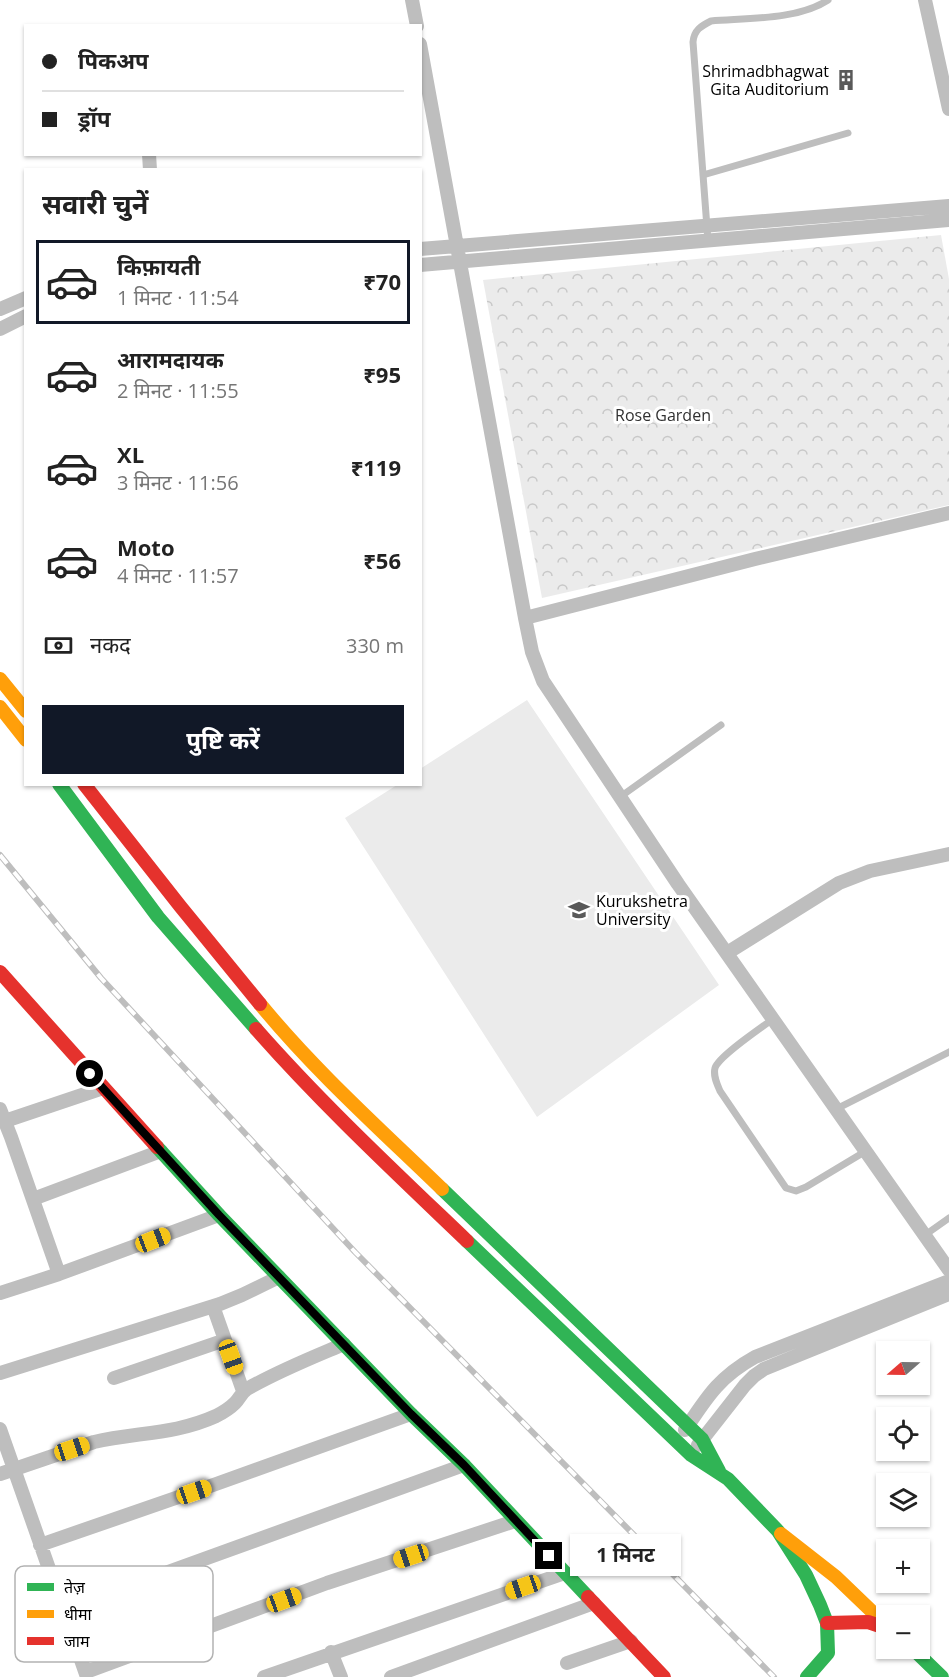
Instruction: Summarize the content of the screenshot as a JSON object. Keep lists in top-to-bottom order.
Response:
{
  "parks": ["Rose Garden"],
  "places": {
    "building": ["Shrimadbhagwat Gita Auditorium"],
    "school or university": ["Kurukshetra University"]
  },
  "legend": ["तेज़", "धीमा", "जाम"],
  "north": "left",
  "page": {
    "banner": ["पिकअप", "ड्रॉप"],
    "heading": "सवारी चुनें",
    "list": [
      {
        "name": "किफ़ायती",
        "note": "1 मिनट · 11:54",
        "value": "₹70"
      },
      {
        "name": "आरामदायक",
        "note": "2 मिनट · 11:55",
        "value": "₹95"
      },
      {
        "name": "XL",
        "note": "3 मिनट · 11:56",
        "value": "₹119"
      },
      {
        "name": "Moto",
        "note": "4 मिनट · 11:57",
        "value": "₹56"
      }
    ],
    "pay": ["नकद", "330 m"],
    "buttons": "पुष्टि करें",
    "map_buttons": ["+", "−"],
    "bubble": "1 मिनट"
  }
}
